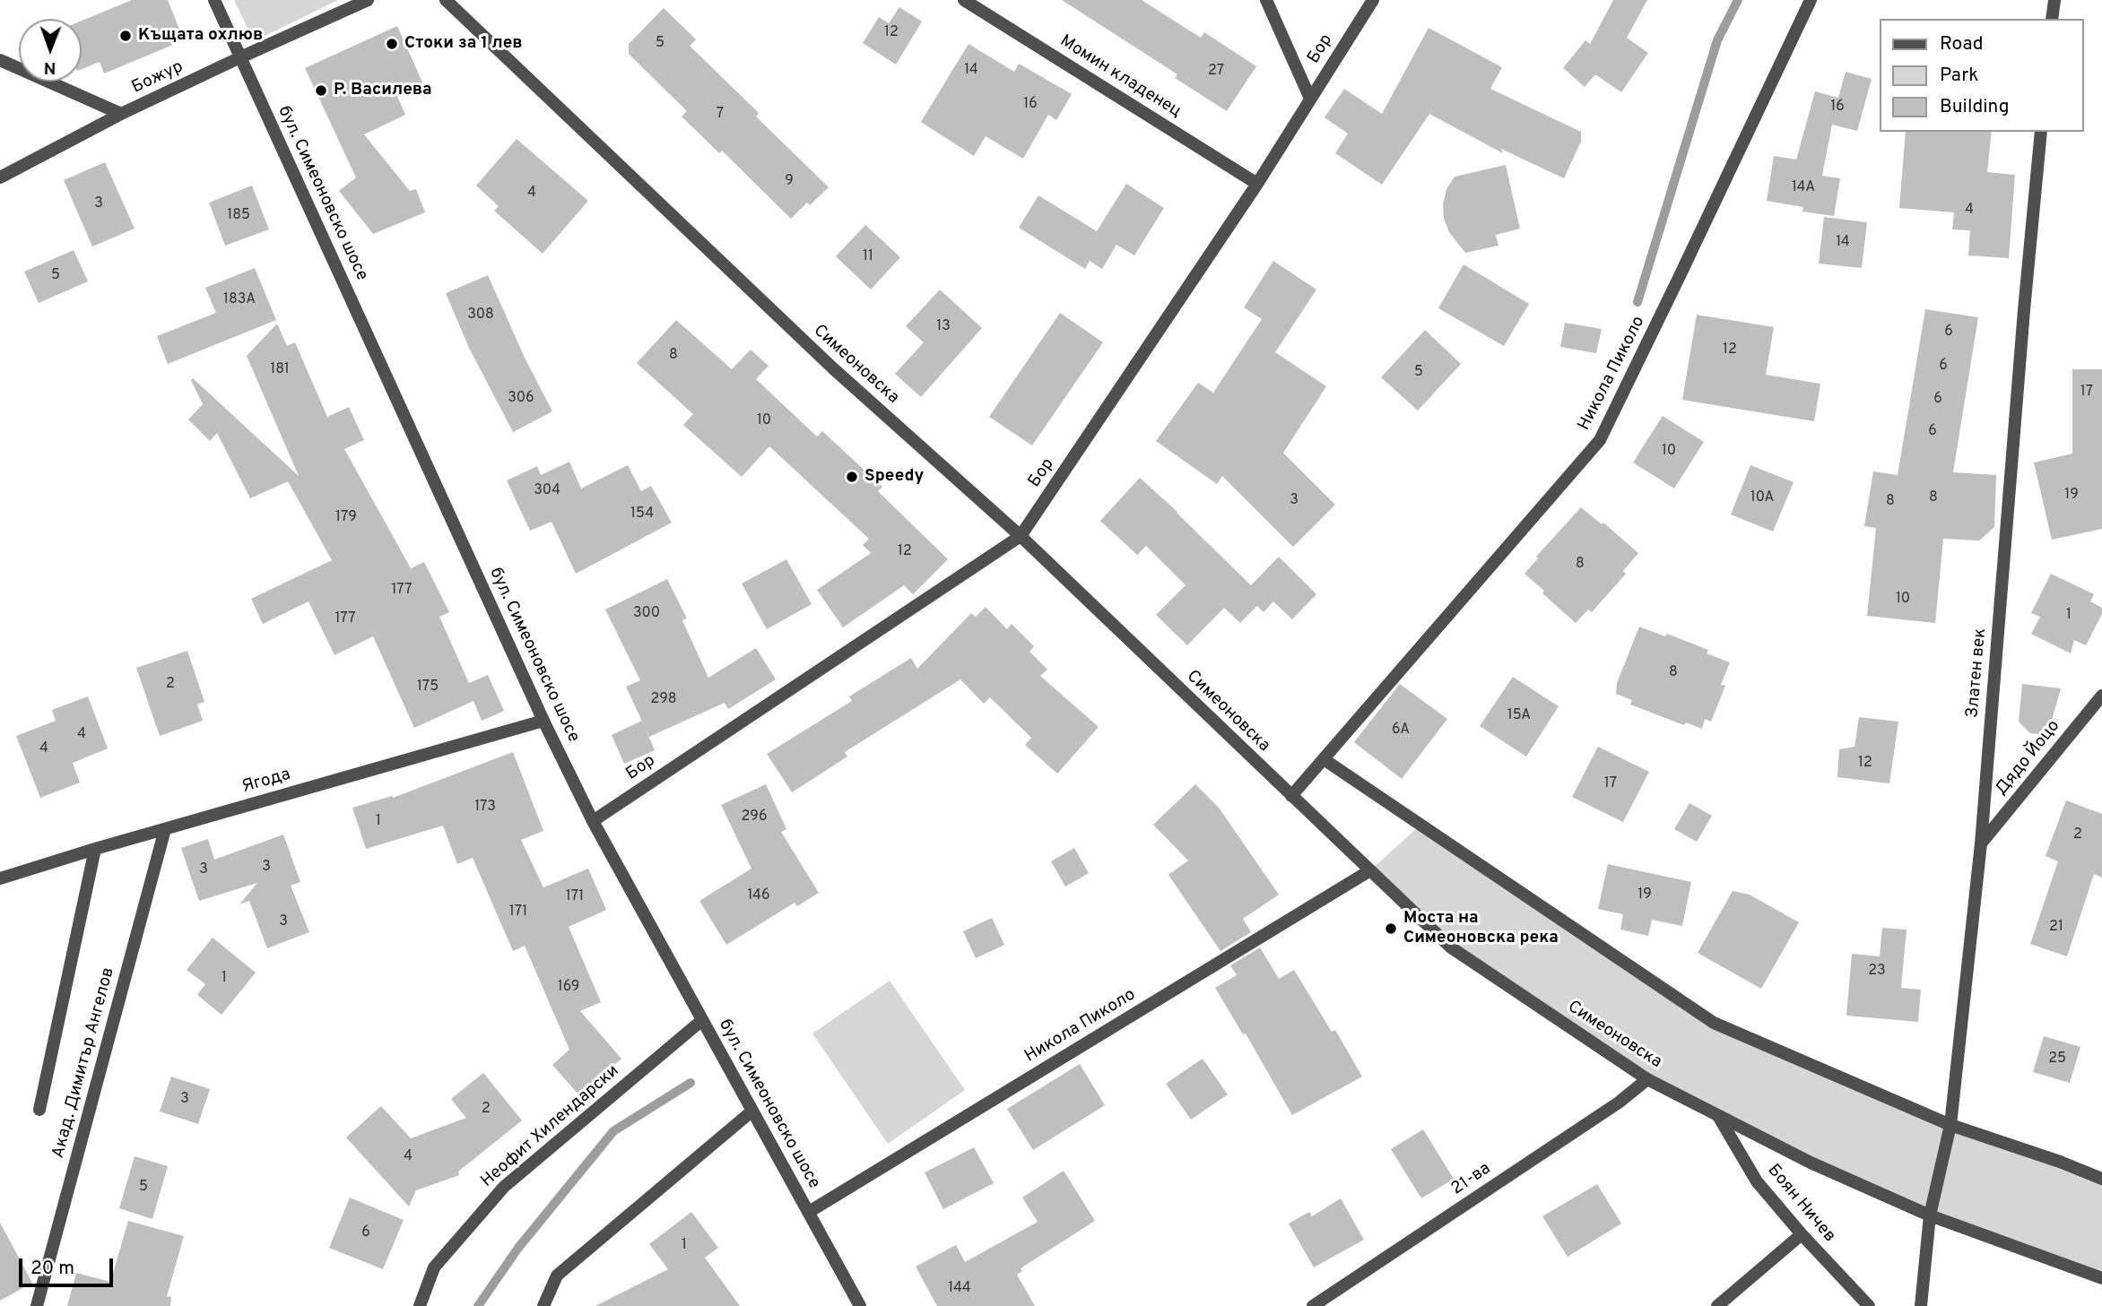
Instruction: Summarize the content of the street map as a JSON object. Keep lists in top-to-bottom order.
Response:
{
  "streets": {
    "street": [
      "Бор",
      "Момин кладенец",
      "Божур",
      "бул. Симеоновско шосе",
      "Симеоновска",
      "Никола Пиколо",
      "Златен век",
      "Дядо Йоцо",
      "Ягода",
      "Акад. Димитър Ангелов",
      "Неофит Хилендарски",
      "21-ва",
      "Боян Ничев"
    ]
  },
  "crossings": [
    ["Бор", "Момин кладенец"],
    ["Бор", "бул. Симеоновско шосе"],
    ["Бор", "Симеоновска"],
    ["Божур", "бул. Симеоновско шосе"],
    ["бул. Симеоновско шосе", "Никола Пиколо"],
    ["бул. Симеоновско шосе", "Ягода"],
    ["бул. Симеоновско шосе", "Неофит Хилендарски"],
    ["Симеоновска", "Никола Пиколо"],
    ["Симеоновска", "Златен век"],
    ["Симеоновска", "21-ва"],
    ["Симеоновска", "Боян Ничев"],
    ["Златен век", "Дядо Йоцо"],
    ["Ягода", "Акад. Димитър Ангелов"]
  ],
  "places": [
    "Къщата охлюв",
    "Стоки за 1 лев",
    "Р. Василева",
    "Speedy",
    "Моста на Симеоновска река"
  ],
  "house_numbers": [
    "12",
    "5",
    "14",
    "27",
    "16",
    "16",
    "7",
    "9",
    "14A",
    "4",
    "3",
    "4",
    "185",
    "14",
    "11",
    "5",
    "183А",
    "308",
    "13",
    "6",
    "12",
    "8",
    "6",
    "181",
    "5",
    "17",
    "306",
    "6",
    "10",
    "6",
    "10",
    "304",
    "19",
    "10А",
    "8",
    "3",
    "8",
    "154",
    "179",
    "12",
    "8",
    "177",
    "10",
    "300",
    "1",
    "177",
    "8",
    "2",
    "175",
    "298",
    "15А",
    "6А",
    "4",
    "4",
    "12",
    "17",
    "173",
    "296",
    "1",
    "2",
    "3",
    "3",
    "19",
    "146",
    "171",
    "171",
    "3",
    "21",
    "23",
    "1",
    "169",
    "25",
    "3",
    "2",
    "4",
    "5",
    "6",
    "1",
    "144"
  ],
  "legend": ["Road", "Park", "Building"],
  "scale_bar": "20 m",
  "north": "bottom"
}
